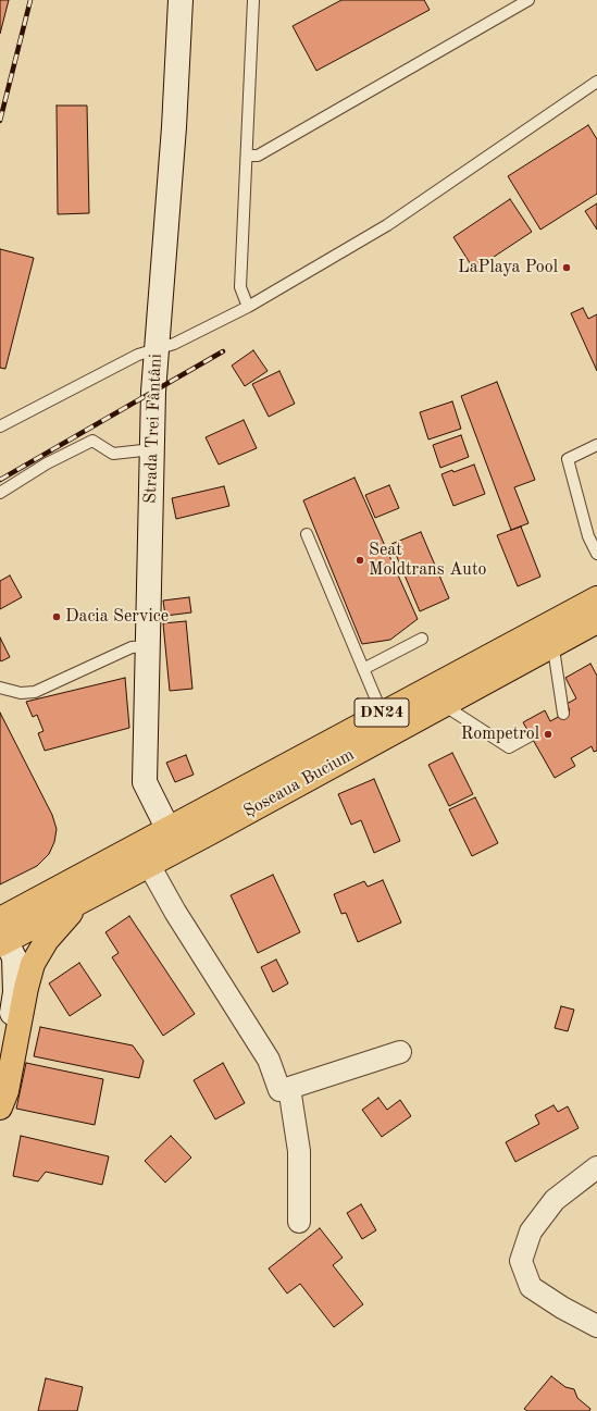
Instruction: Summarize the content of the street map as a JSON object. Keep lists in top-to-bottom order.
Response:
{
  "streets": {
    "main road": ["Strada Trei Fântâni", "DN24", "Șoseaua Bucium"]
  },
  "crossings": [
    ["Strada Trei Fântâni", "Șoseaua Bucium"]
  ],
  "places": [
    "LaPlaya Pool",
    "Seat Moldtrans Auto",
    "Dacia Service",
    "Rompetrol"
  ]
}
